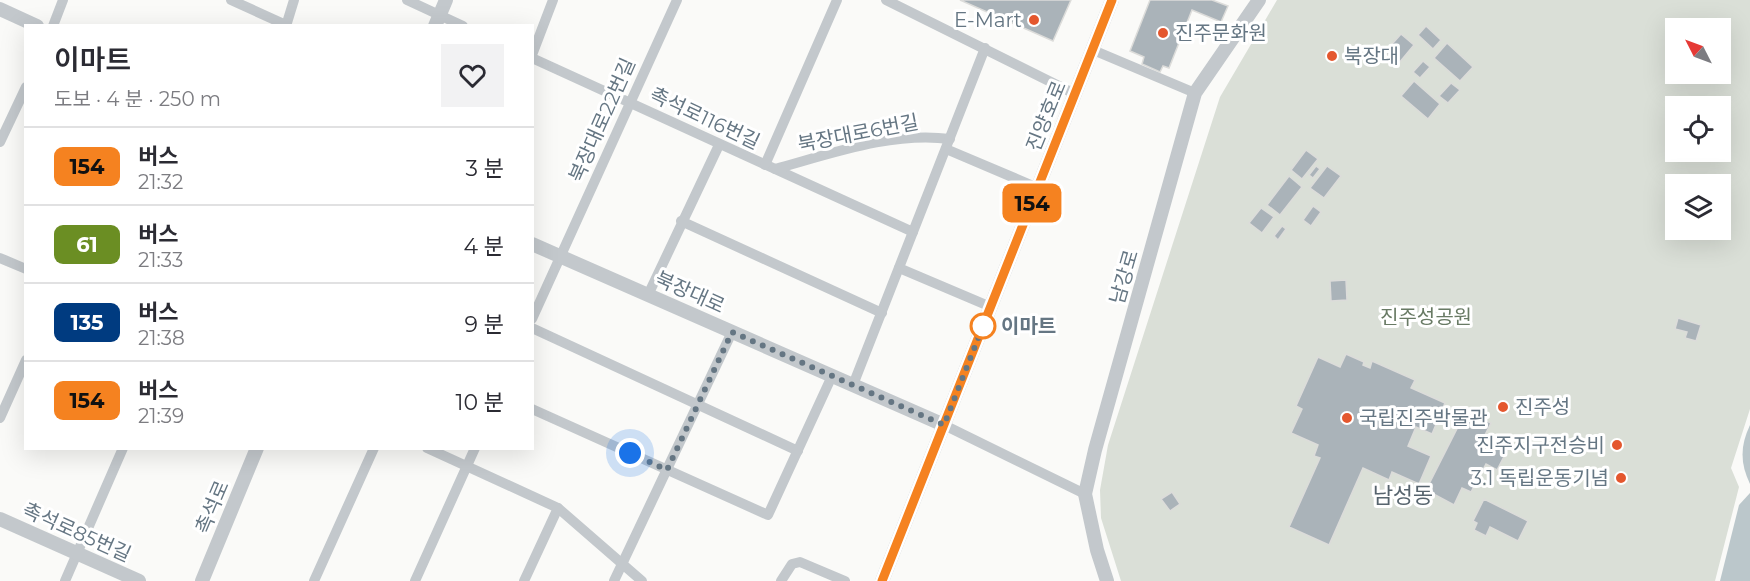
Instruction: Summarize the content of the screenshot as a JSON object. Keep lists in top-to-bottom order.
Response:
{
  "streets": {
    "street": [
      "진양호로",
      "촉석로116번길",
      "북장대로22번길",
      "북장대로6번길",
      "남강로",
      "북장대로",
      "촉석로",
      "촉석로85번길"
    ]
  },
  "crossings": [
    ["진양호로", "북장대로6번길"],
    ["진양호로", "북장대로"],
    ["촉석로116번길", "북장대로22번길"],
    ["촉석로116번길", "북장대로6번길"],
    ["북장대로22번길", "북장대로"]
  ],
  "districts": ["남성동"],
  "parks": ["진주성공원"],
  "places": [
    "E-Mart",
    "진주문화원",
    "북장대",
    "이마트",
    "진주성",
    "국립진주박물관",
    "진주지구전승비",
    "3.1 독립운동기념"
  ],
  "lines": ["bus line 154"],
  "north": "top left",
  "page": {
    "on_map": "154",
    "heading": ["이마트", "도보 · 4 분 · 250 m"],
    "list": [
      {
        "mark": "154",
        "name": "버스",
        "note": "21:32",
        "value": "3 분"
      },
      {
        "mark": "61",
        "name": "버스",
        "note": "21:33",
        "value": "4 분"
      },
      {
        "mark": "135",
        "name": "버스",
        "note": "21:38",
        "value": "9 분"
      },
      {
        "mark": "154",
        "name": "버스",
        "note": "21:39",
        "value": "10 분"
      }
    ]
  }
}
